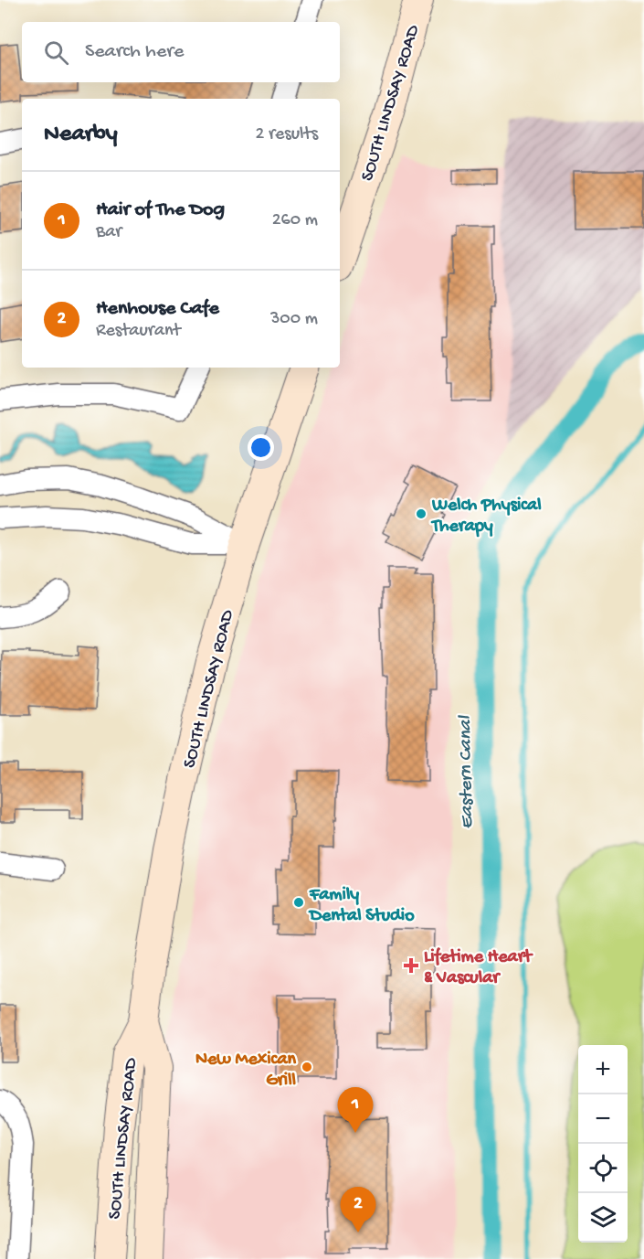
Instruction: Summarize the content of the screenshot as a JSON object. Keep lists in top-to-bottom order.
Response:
{
  "streets": {
    "main road": ["SOUTH LINDSAY ROAD"]
  },
  "water": ["Eastern Canal"],
  "places": {
    "other": ["Welch Physical Therapy", "Family Dental Studio", "New Mexican Grill"],
    "health": ["Lifetime Heart & Vascular"]
  },
  "page": {
    "search": "Search here",
    "heading": ["Nearby", "2 results"],
    "list": [
      {
        "mark": "1",
        "name": "Hair of The Dog",
        "note": "Bar",
        "value": "260 m"
      },
      {
        "mark": "2",
        "name": "Henhouse Cafe",
        "note": "Restaurant",
        "value": "300 m"
      }
    ],
    "map_buttons": ["+", "−"],
    "pins": ["1", "2"]
  }
}
